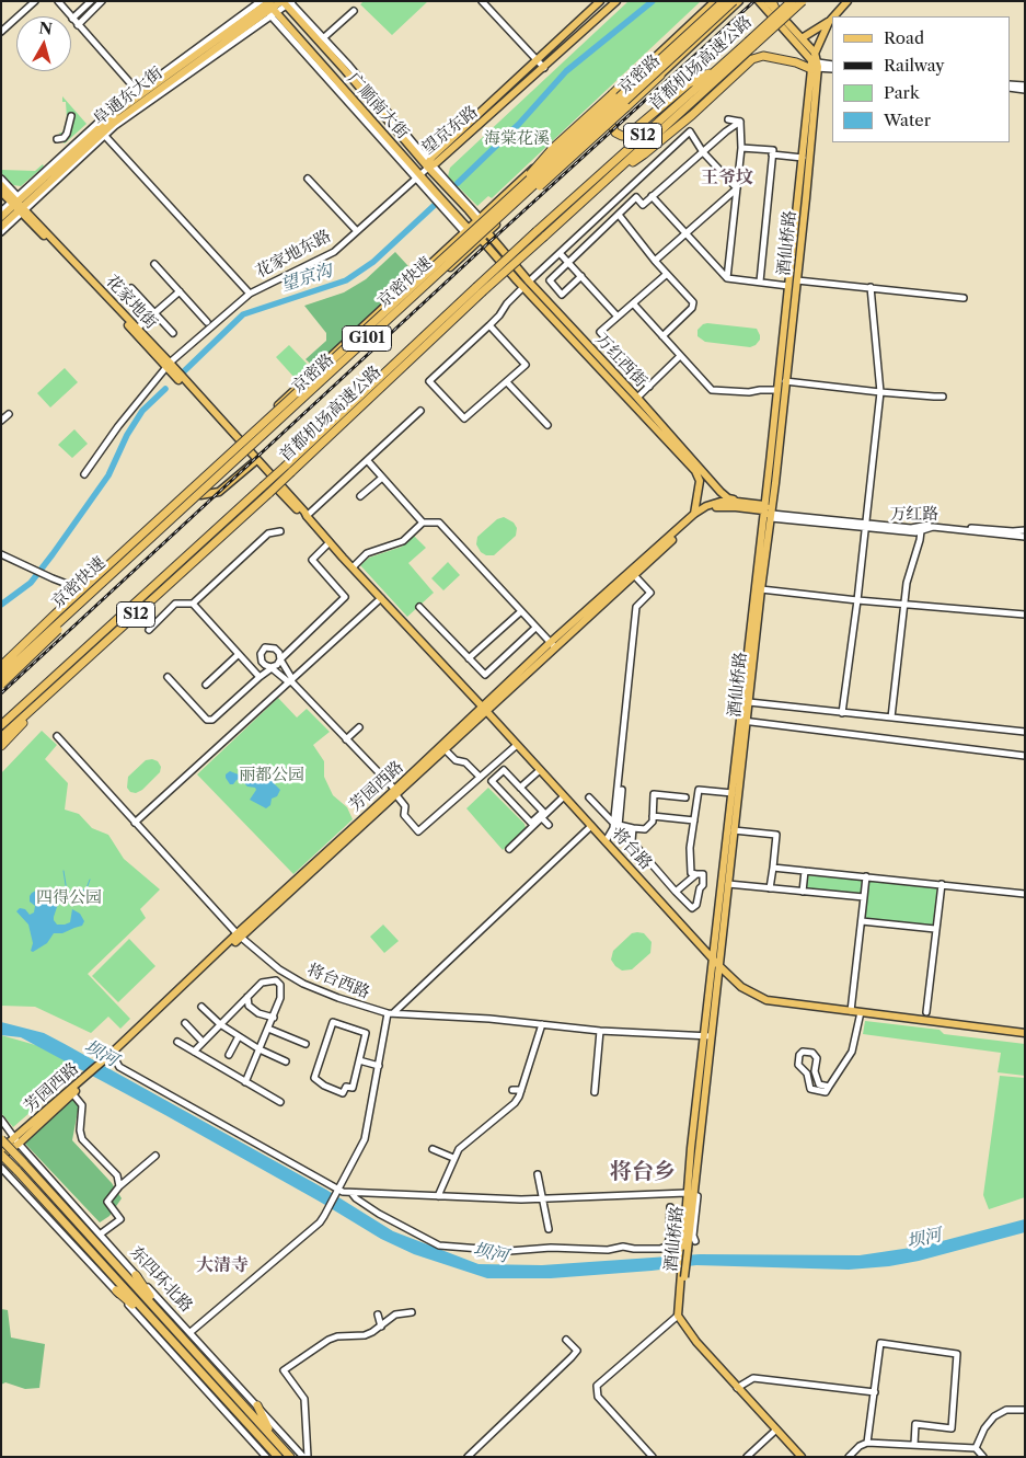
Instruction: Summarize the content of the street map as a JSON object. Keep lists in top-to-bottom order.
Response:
{
  "streets": {
    "highway": [
      "首都机场高速公路",
      "S12",
      "京密快速",
      "G101",
      "东四环北路"
    ],
    "main road": [
      "京密路",
      "阜通东大街",
      "广顺南大街",
      "望京东路",
      "酒仙桥路",
      "花家地街",
      "万红西街",
      "芳园西路",
      "将台路"
    ],
    "street": ["花家地东路", "万红路", "将台西路"]
  },
  "crossings": [
    ["京密路", "广顺南大街"],
    ["京密路", "京密快速"],
    ["京密路", "花家地街"],
    ["京密路", "万红西街"],
    ["京密路", "将台路"],
    ["阜通东大街", "广顺南大街"],
    ["阜通东大街", "花家地街"],
    ["广顺南大街", "望京东路"],
    ["广顺南大街", "花家地东路"],
    ["广顺南大街", "万红西街"],
    ["望京东路", "花家地东路"],
    ["酒仙桥路", "万红路"],
    ["酒仙桥路", "芳园西路"],
    ["酒仙桥路", "将台路"],
    ["酒仙桥路", "将台西路"],
    ["花家地东路", "花家地街"],
    ["花家地街", "将台路"],
    ["万红西街", "芳园西路"],
    ["芳园西路", "将台路"],
    ["芳园西路", "将台西路"],
    ["芳园西路", "东四环北路"]
  ],
  "districts": ["王爷坟", "将台乡", "大清寺"],
  "water": ["望京沟", "坝河"],
  "parks": ["海棠花溪", "丽都公园", "四得公园"],
  "legend": [
    "Road",
    "Railway",
    "Park",
    "Water"
  ],
  "north": "top"
}
